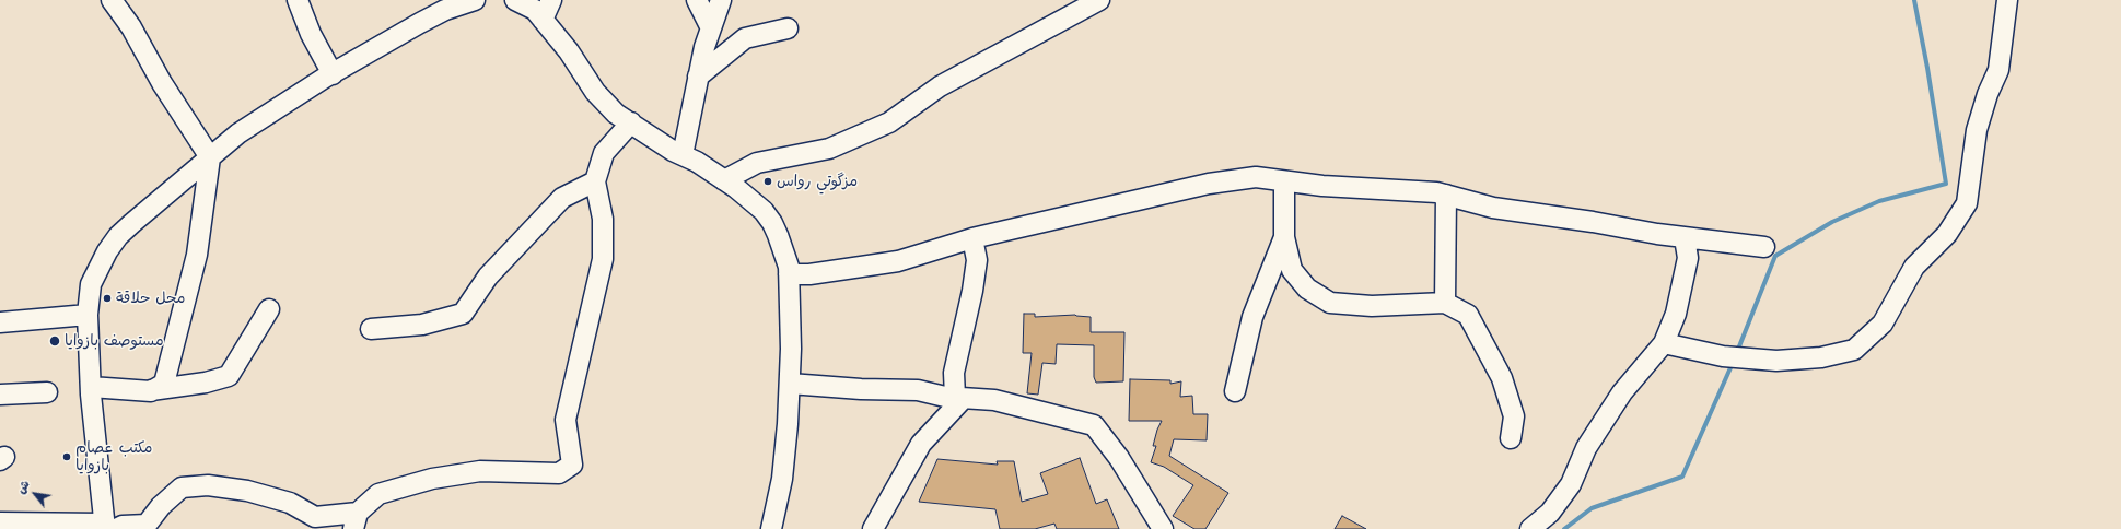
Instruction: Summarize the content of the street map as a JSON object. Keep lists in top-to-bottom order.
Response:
{
  "places": [
    "مزگوتي رواس",
    "محل حلاقة",
    "مستوصف بازوايا",
    "مكتب عصام بازوايا"
  ],
  "north": "top left"
}
